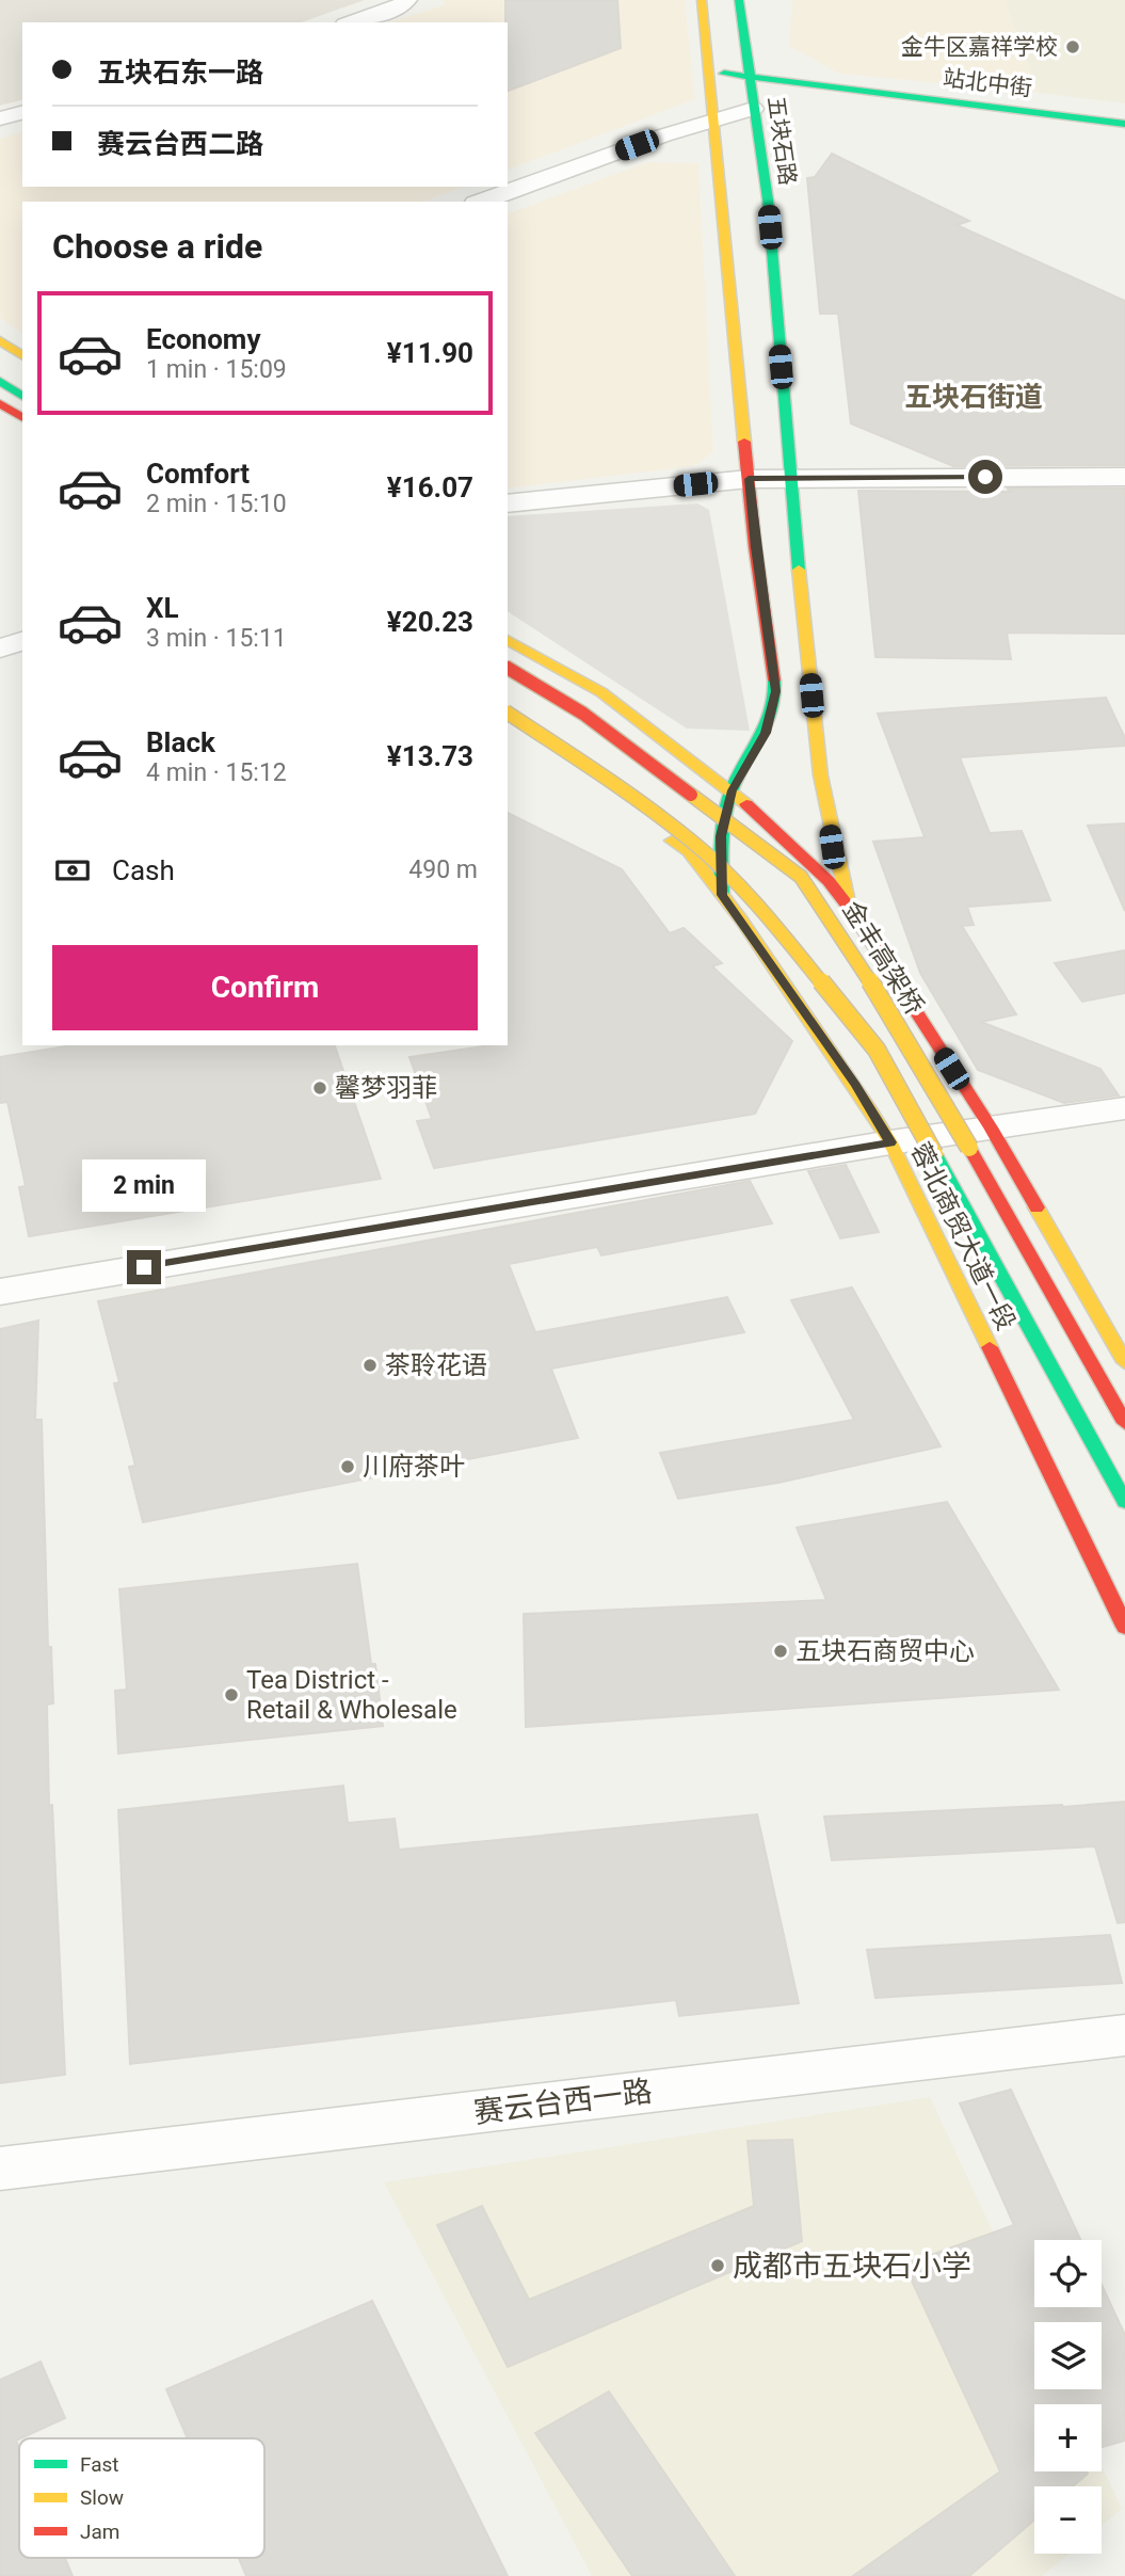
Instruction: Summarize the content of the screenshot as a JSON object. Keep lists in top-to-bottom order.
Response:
{
  "streets": {
    "main road": [
      "站北中街",
      "五块石路",
      "金丰高架桥",
      "蓉北商贸大道一段"
    ],
    "street": ["赛云台西一路"]
  },
  "crossings": [
    ["站北中街", "五块石路"]
  ],
  "districts": ["五块石街道"],
  "places": [
    "金牛区嘉祥学校",
    "馨梦羽菲",
    "茶聆花语",
    "川府茶叶",
    "五块石商贸中心",
    "Tea District - Retail & Wholesale",
    "成都市五块石小学"
  ],
  "legend": ["Fast", "Slow", "Jam"],
  "page": {
    "banner": ["五块石东一路", "赛云台西二路"],
    "heading": "Choose a ride",
    "list": [
      {
        "name": "Economy",
        "note": "1 min · 15:09",
        "value": "¥11.90"
      },
      {
        "name": "Comfort",
        "note": "2 min · 15:10",
        "value": "¥16.07"
      },
      {
        "name": "XL",
        "note": "3 min · 15:11",
        "value": "¥20.23"
      },
      {
        "name": "Black",
        "note": "4 min · 15:12",
        "value": "¥13.73"
      }
    ],
    "pay": ["Cash", "490 m"],
    "buttons": "Confirm",
    "bubble": "2 min",
    "map_buttons": ["+", "−"]
  }
}
